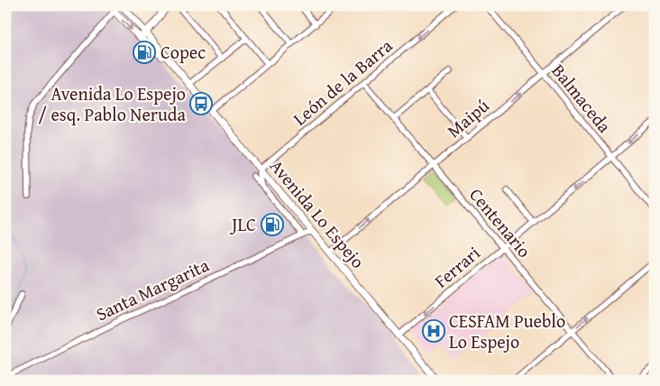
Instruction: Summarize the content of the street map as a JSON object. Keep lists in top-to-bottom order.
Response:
{
  "streets": {
    "main road": ["Avenida Lo Espejo"],
    "street": [
      "León de la Barra",
      "Balmaceda",
      "Maipú",
      "Centenario",
      "Ferrari",
      "Santa Margarita"
    ]
  },
  "crossings": [
    ["León de la Barra", "Avenida Lo Espejo"],
    ["León de la Barra", "Centenario"],
    ["Balmaceda", "Maipú"],
    ["Balmaceda", "Ferrari"],
    ["Maipú", "Avenida Lo Espejo"],
    ["Maipú", "Centenario"],
    ["Avenida Lo Espejo", "Ferrari"],
    ["Avenida Lo Espejo", "Santa Margarita"],
    ["Centenario", "Ferrari"]
  ],
  "one_way": ["León de la Barra", "Maipú", "Ferrari"],
  "places": {
    "fuel station": ["Copec", "JLC"],
    "bus stop": ["Avenida Lo Espejo / esq. Pablo Neruda"],
    "hospital": ["CESFAM Pueblo Lo Espejo"]
  }
}
